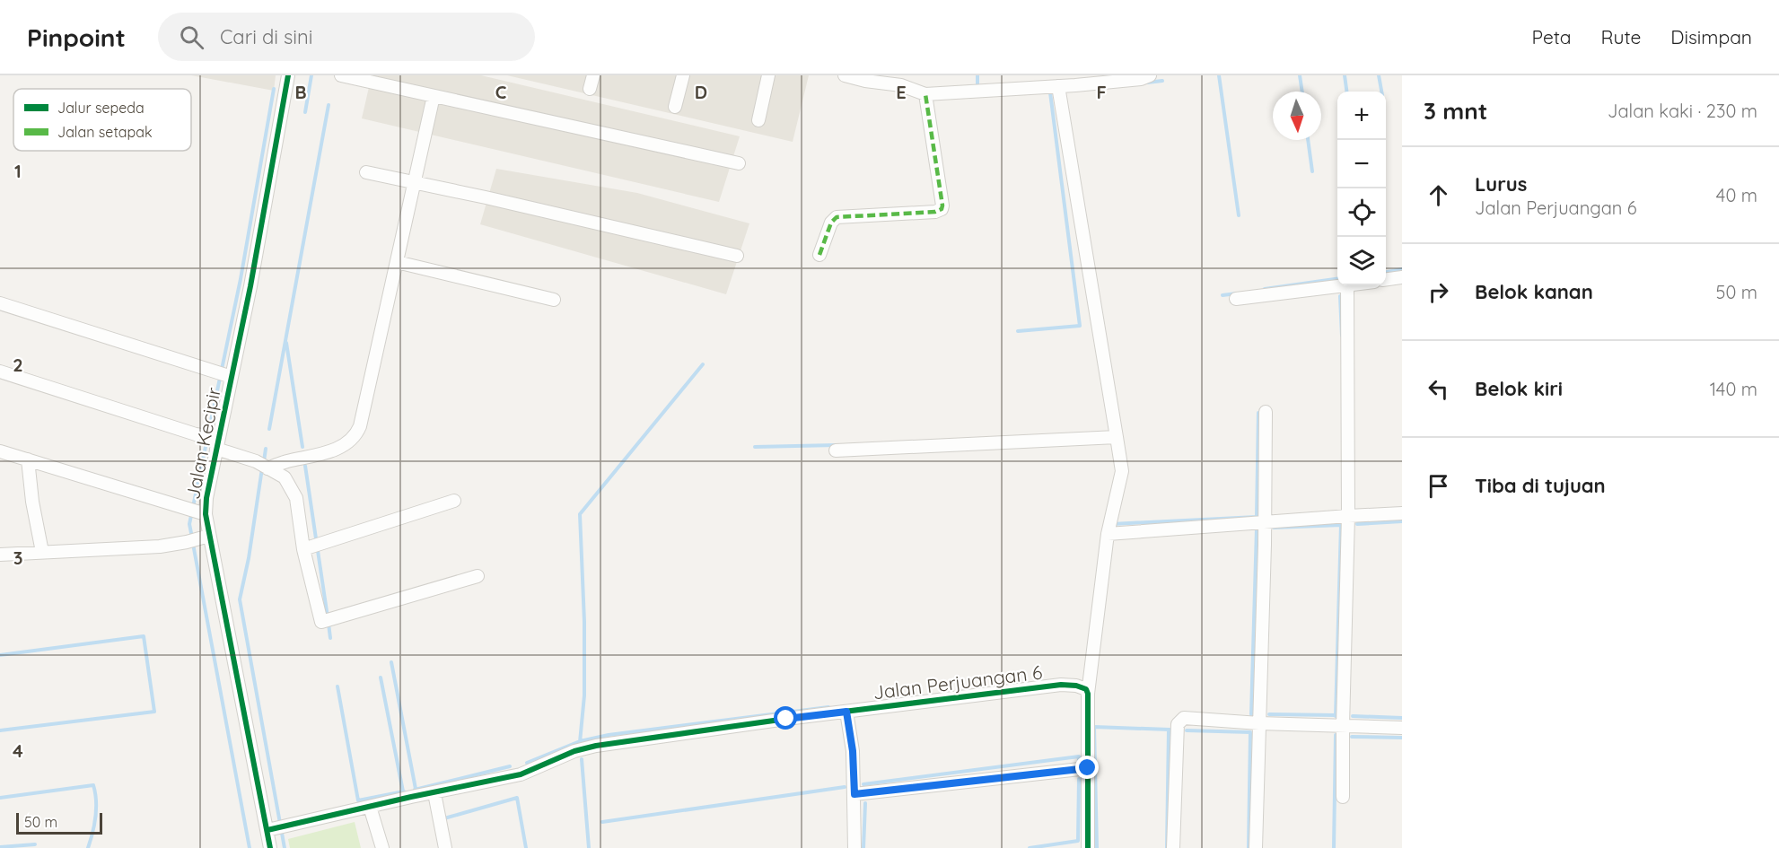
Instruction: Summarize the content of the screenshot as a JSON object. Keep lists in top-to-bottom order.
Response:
{
  "streets": {
    "street": ["Jalan Kecipir", "Jalan Perjuangan 6"]
  },
  "crossings": [
    ["Jalan Kecipir", "Jalan Perjuangan 6"]
  ],
  "legend": ["Jalur sepeda", "Jalan setapak"],
  "scale_bar": "50 m",
  "north": "bottom",
  "page": {
    "header": "Pinpoint",
    "search": "Cari di sini",
    "nav": ["Peta", "Rute", "Disimpan"],
    "heading": ["3 mnt", "Jalan kaki · 230 m"],
    "map_buttons": ["+", "−"],
    "list": [
      ["Lurus", "Jalan Perjuangan 6", "40 m"],
      ["Belok kanan", "50 m"],
      ["Belok kiri", "140 m"],
      "Tiba di tujuan"
    ],
    "scale": "50 m"
  },
  "grid": {
    "columns": [
      "B",
      "C",
      "D",
      "E",
      "F"
    ],
    "rows": [
      "1",
      "2",
      "3",
      "4"
    ]
  }
}
